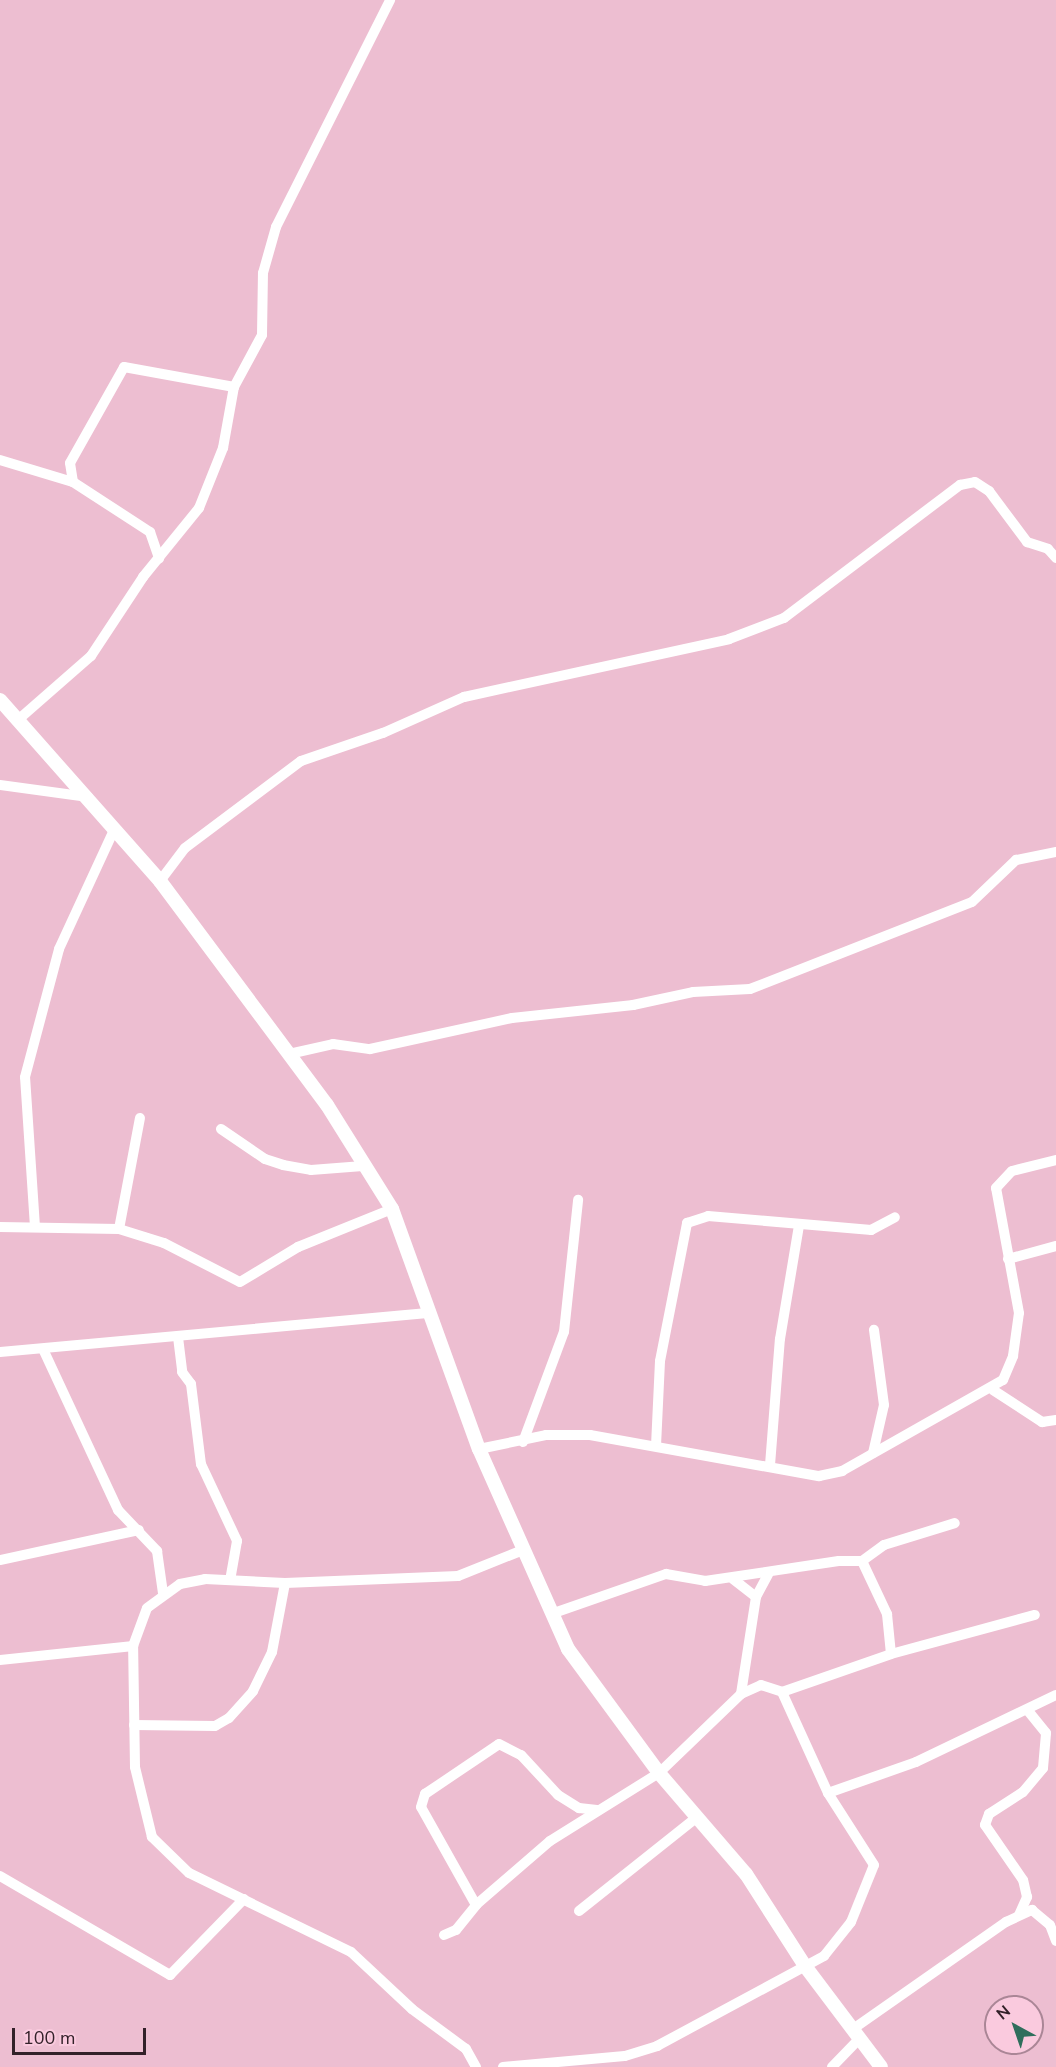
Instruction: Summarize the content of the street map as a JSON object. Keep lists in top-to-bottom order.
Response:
{
  "scale_bar": "100 m",
  "north": "top left"
}
